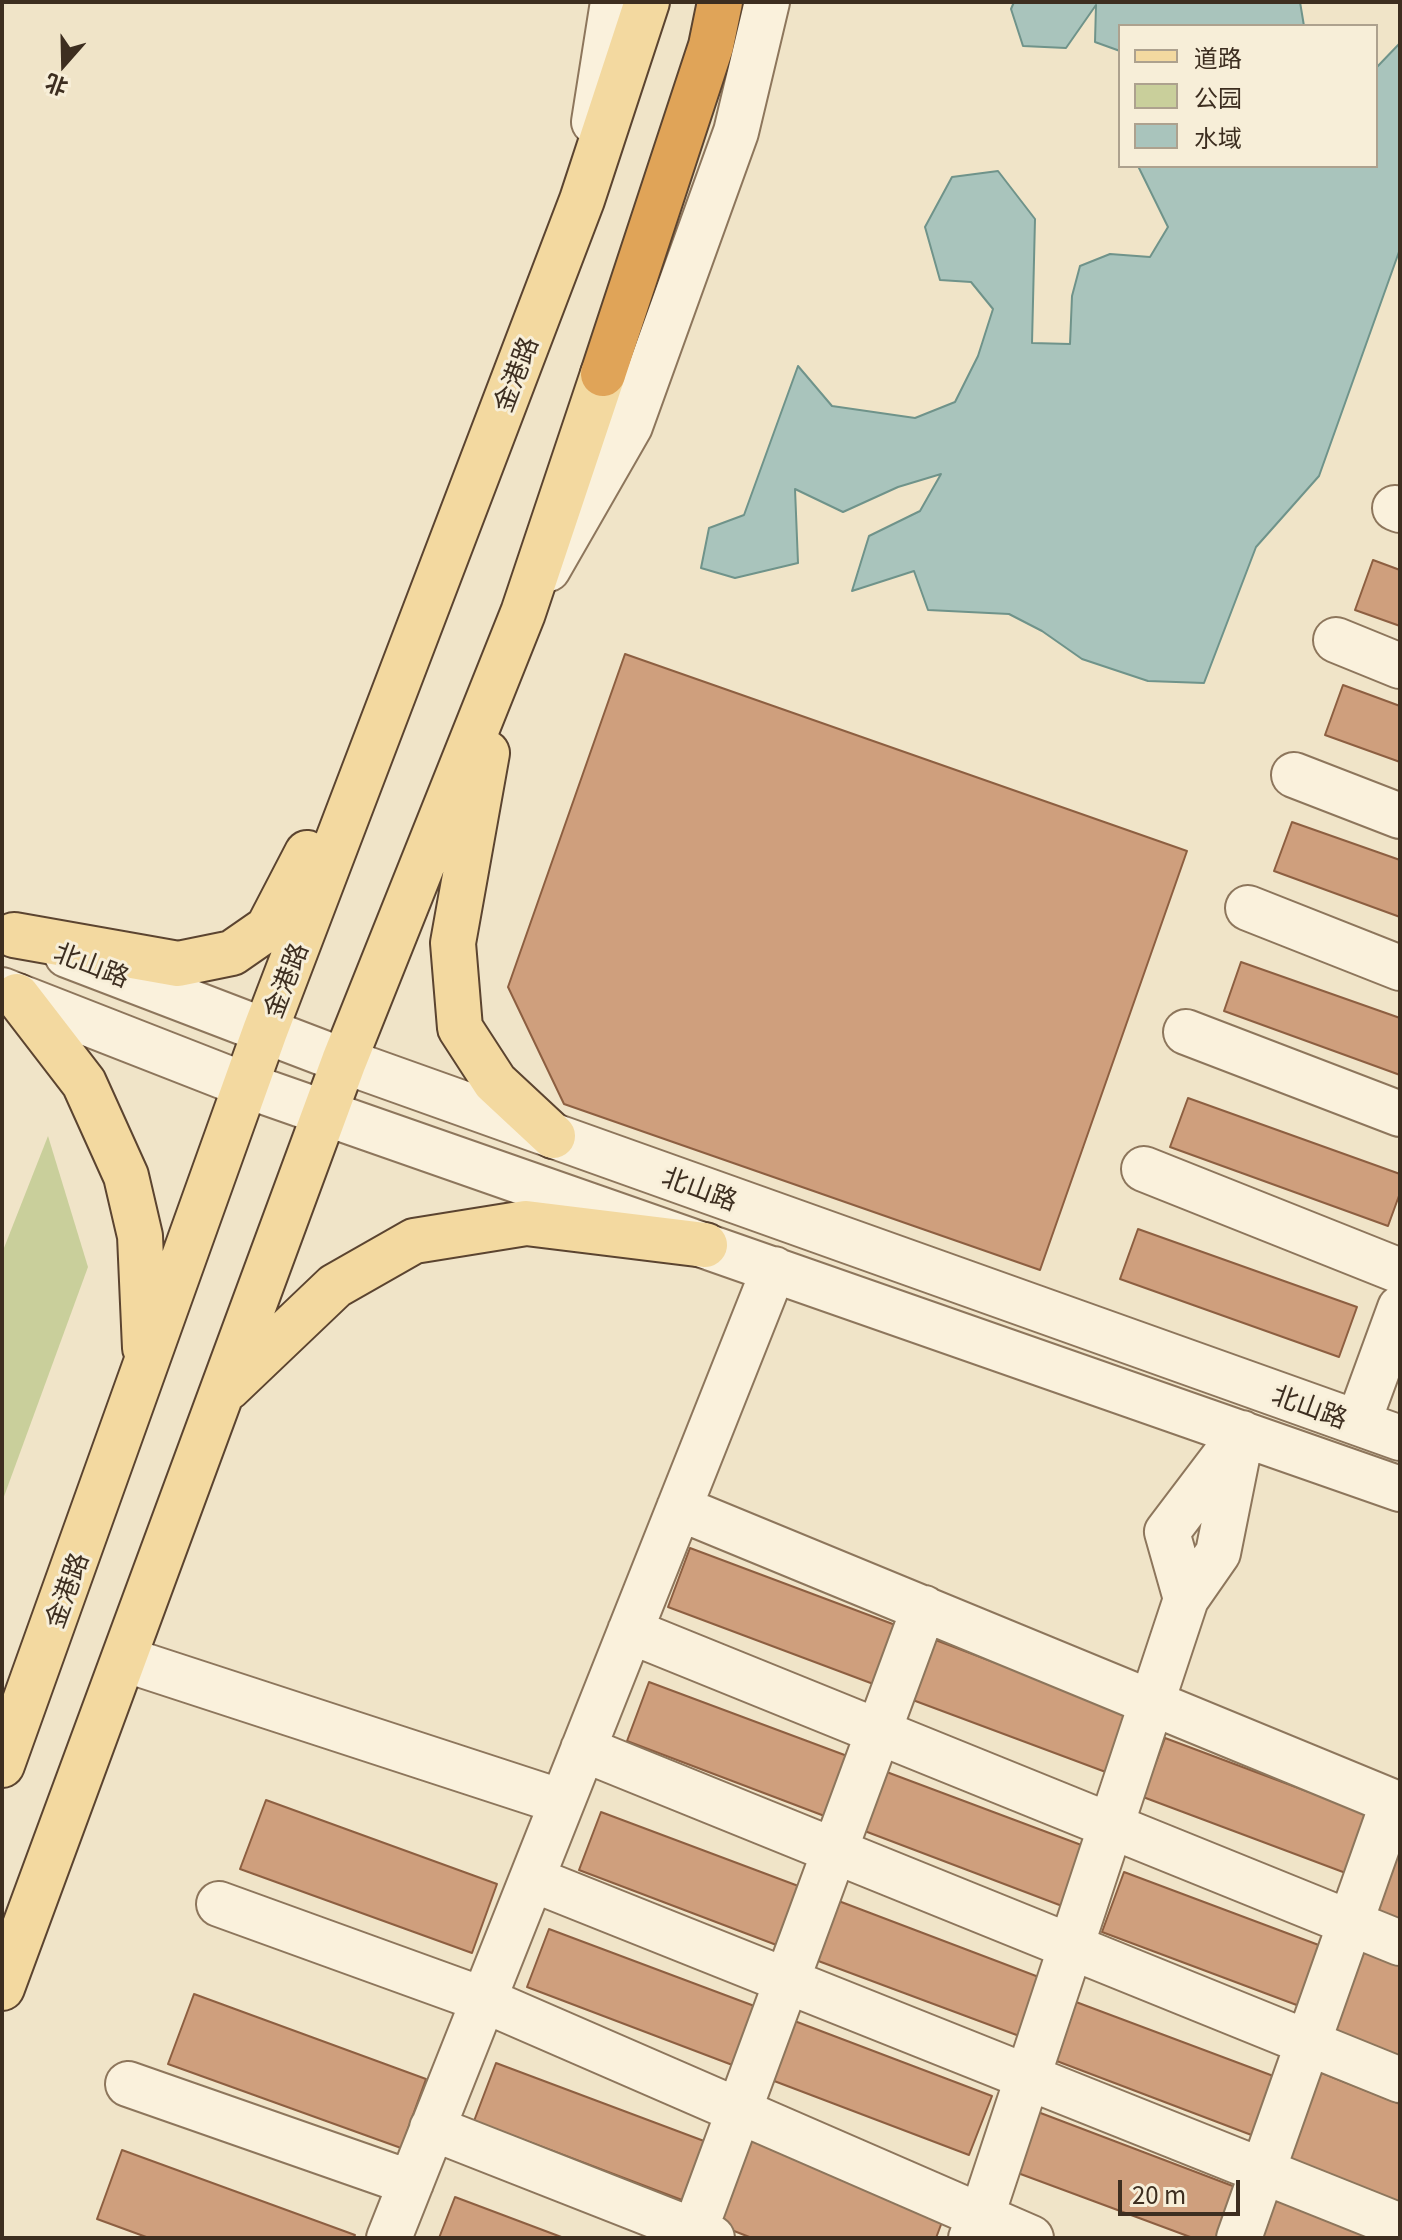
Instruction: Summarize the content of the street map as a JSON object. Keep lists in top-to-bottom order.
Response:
{
  "streets": {
    "main road": ["金港路"],
    "street": ["北山路"]
  },
  "crossings": [
    ["金港路", "北山路"]
  ],
  "legend": ["道路", "公园", "水域"],
  "scale_bar": "20 m",
  "north": "bottom"
}
